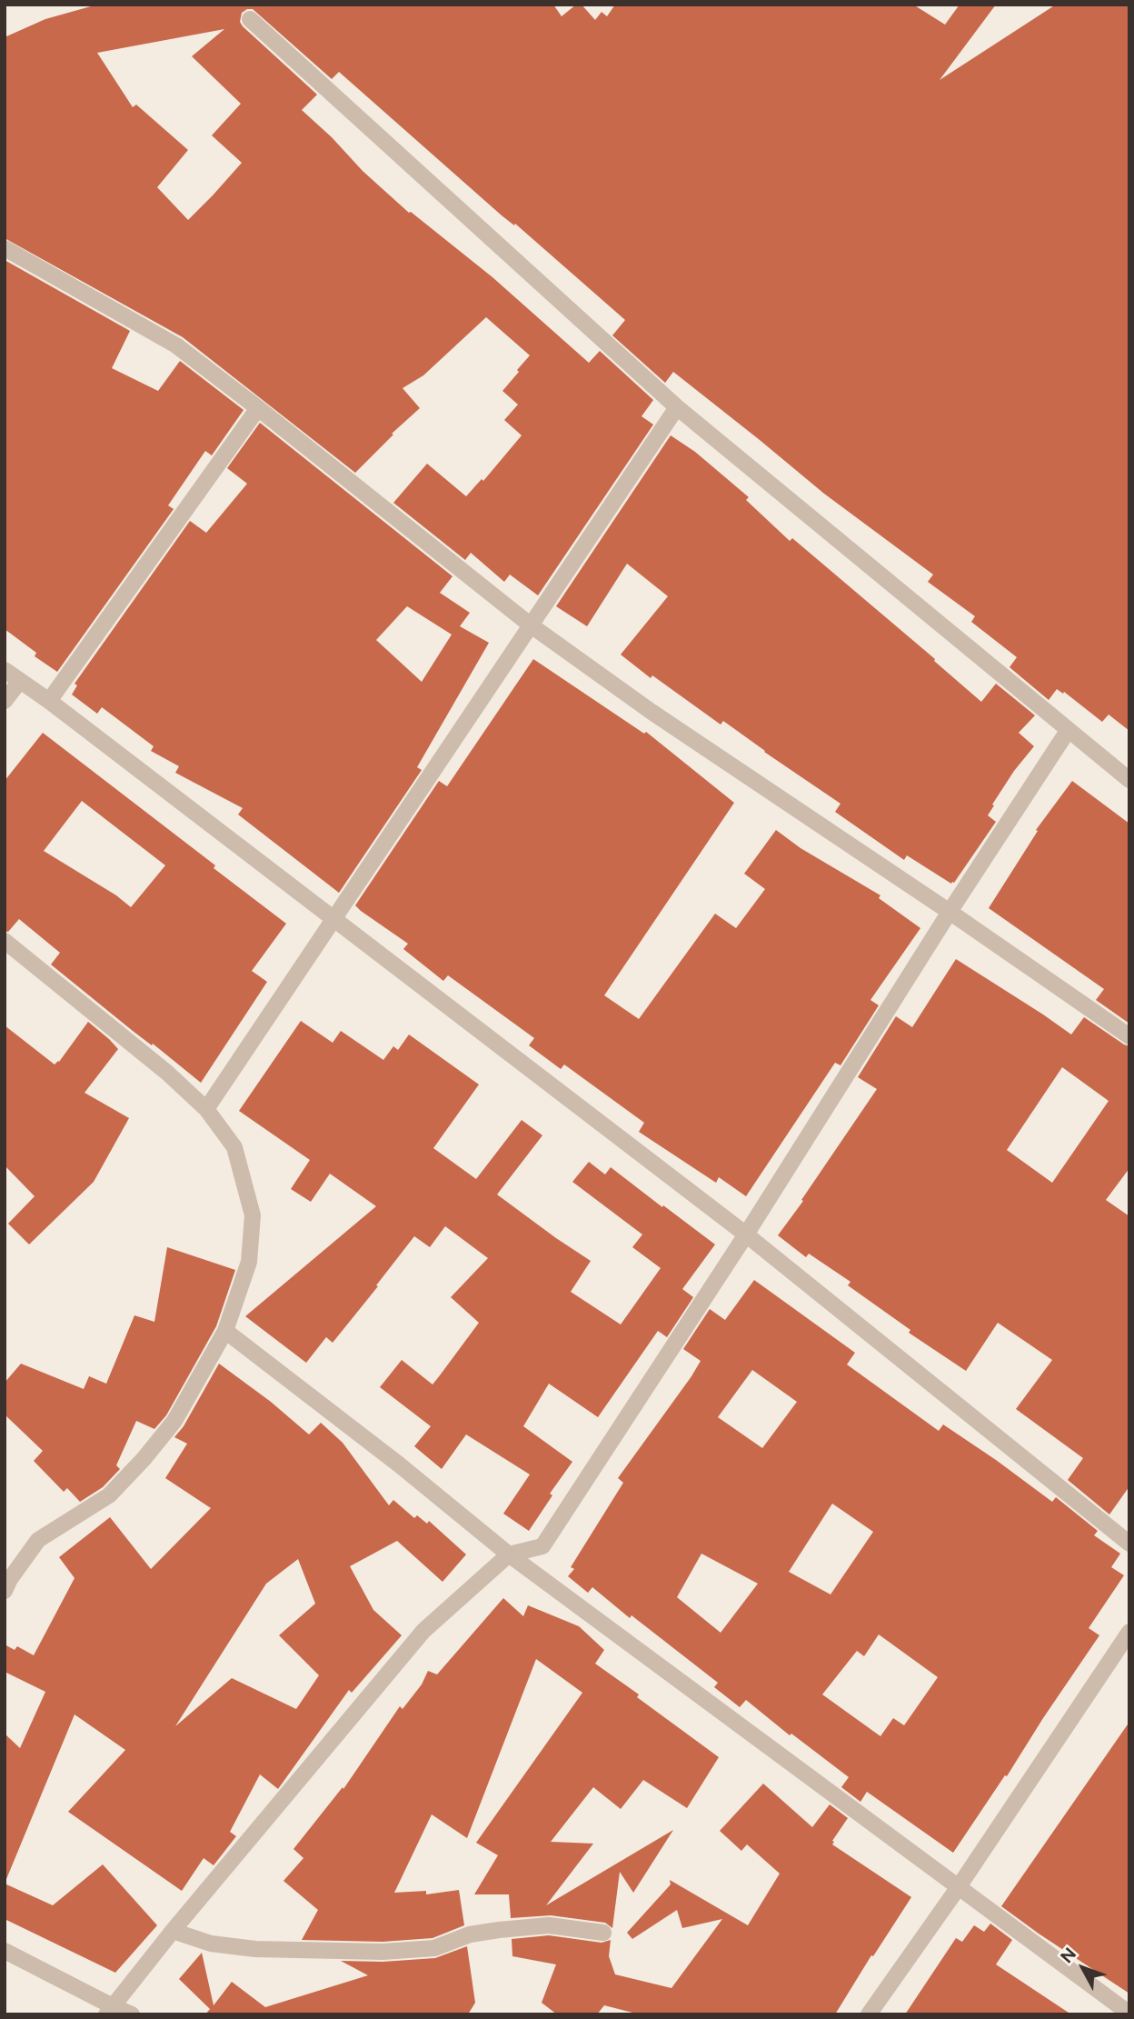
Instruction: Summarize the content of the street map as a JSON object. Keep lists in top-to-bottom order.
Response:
{
  "north": "top left"
}
